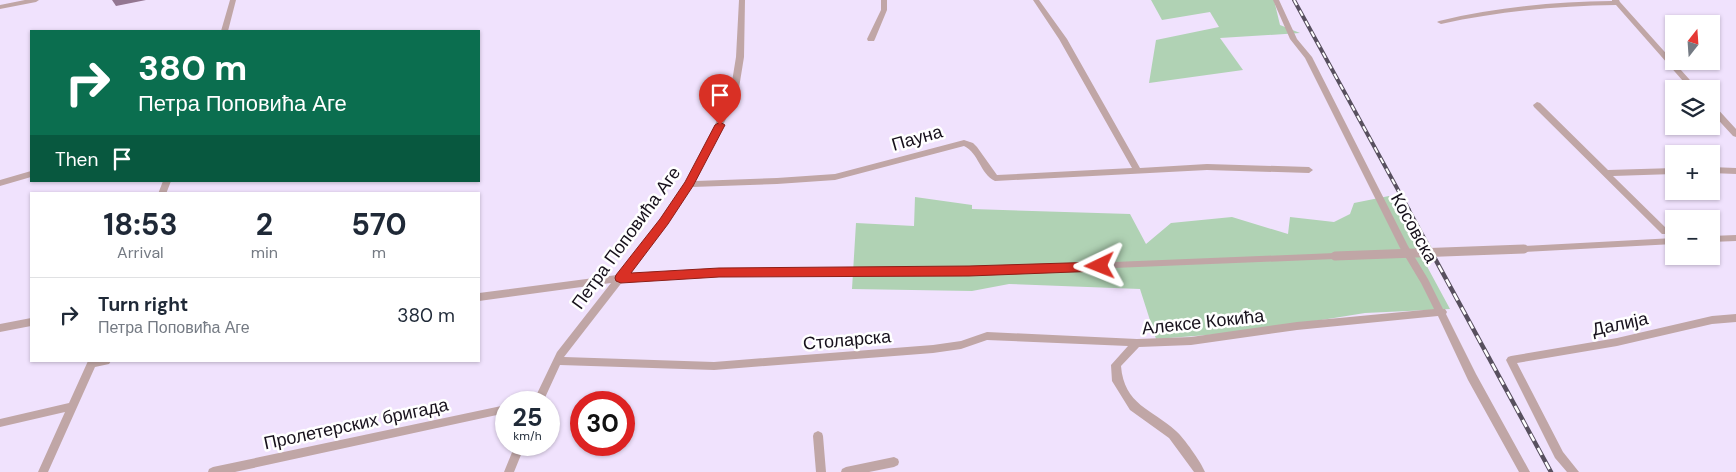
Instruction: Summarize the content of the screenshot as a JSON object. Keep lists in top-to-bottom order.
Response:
{
  "streets": {
    "street": [
      "Пауна",
      "Косовска",
      "Петра Поповића Аге",
      "Алексе Кокића",
      "Далија",
      "Столарска",
      "Пролетерских бригада"
    ]
  },
  "crossings": [
    ["Пауна", "Петра Поповића Аге"],
    ["Косовска", "Алексе Кокића"],
    ["Петра Поповића Аге", "Столарска"],
    ["Алексе Кокића", "Столарска"]
  ],
  "north": "top",
  "page": {
    "map_buttons": ["+", "−"],
    "turn": ["380 m", "Петра Поповића Аге"],
    "then": "Then",
    "eta": [
      "18:53",
      "Arrival",
      "2",
      "min",
      "570",
      "m"
    ],
    "list": [
      {
        "name": "Turn right",
        "note": "Петра Поповића Аге",
        "value": "380 m"
      }
    ],
    "speed": "25 km/h",
    "limit": "30"
  }
}
